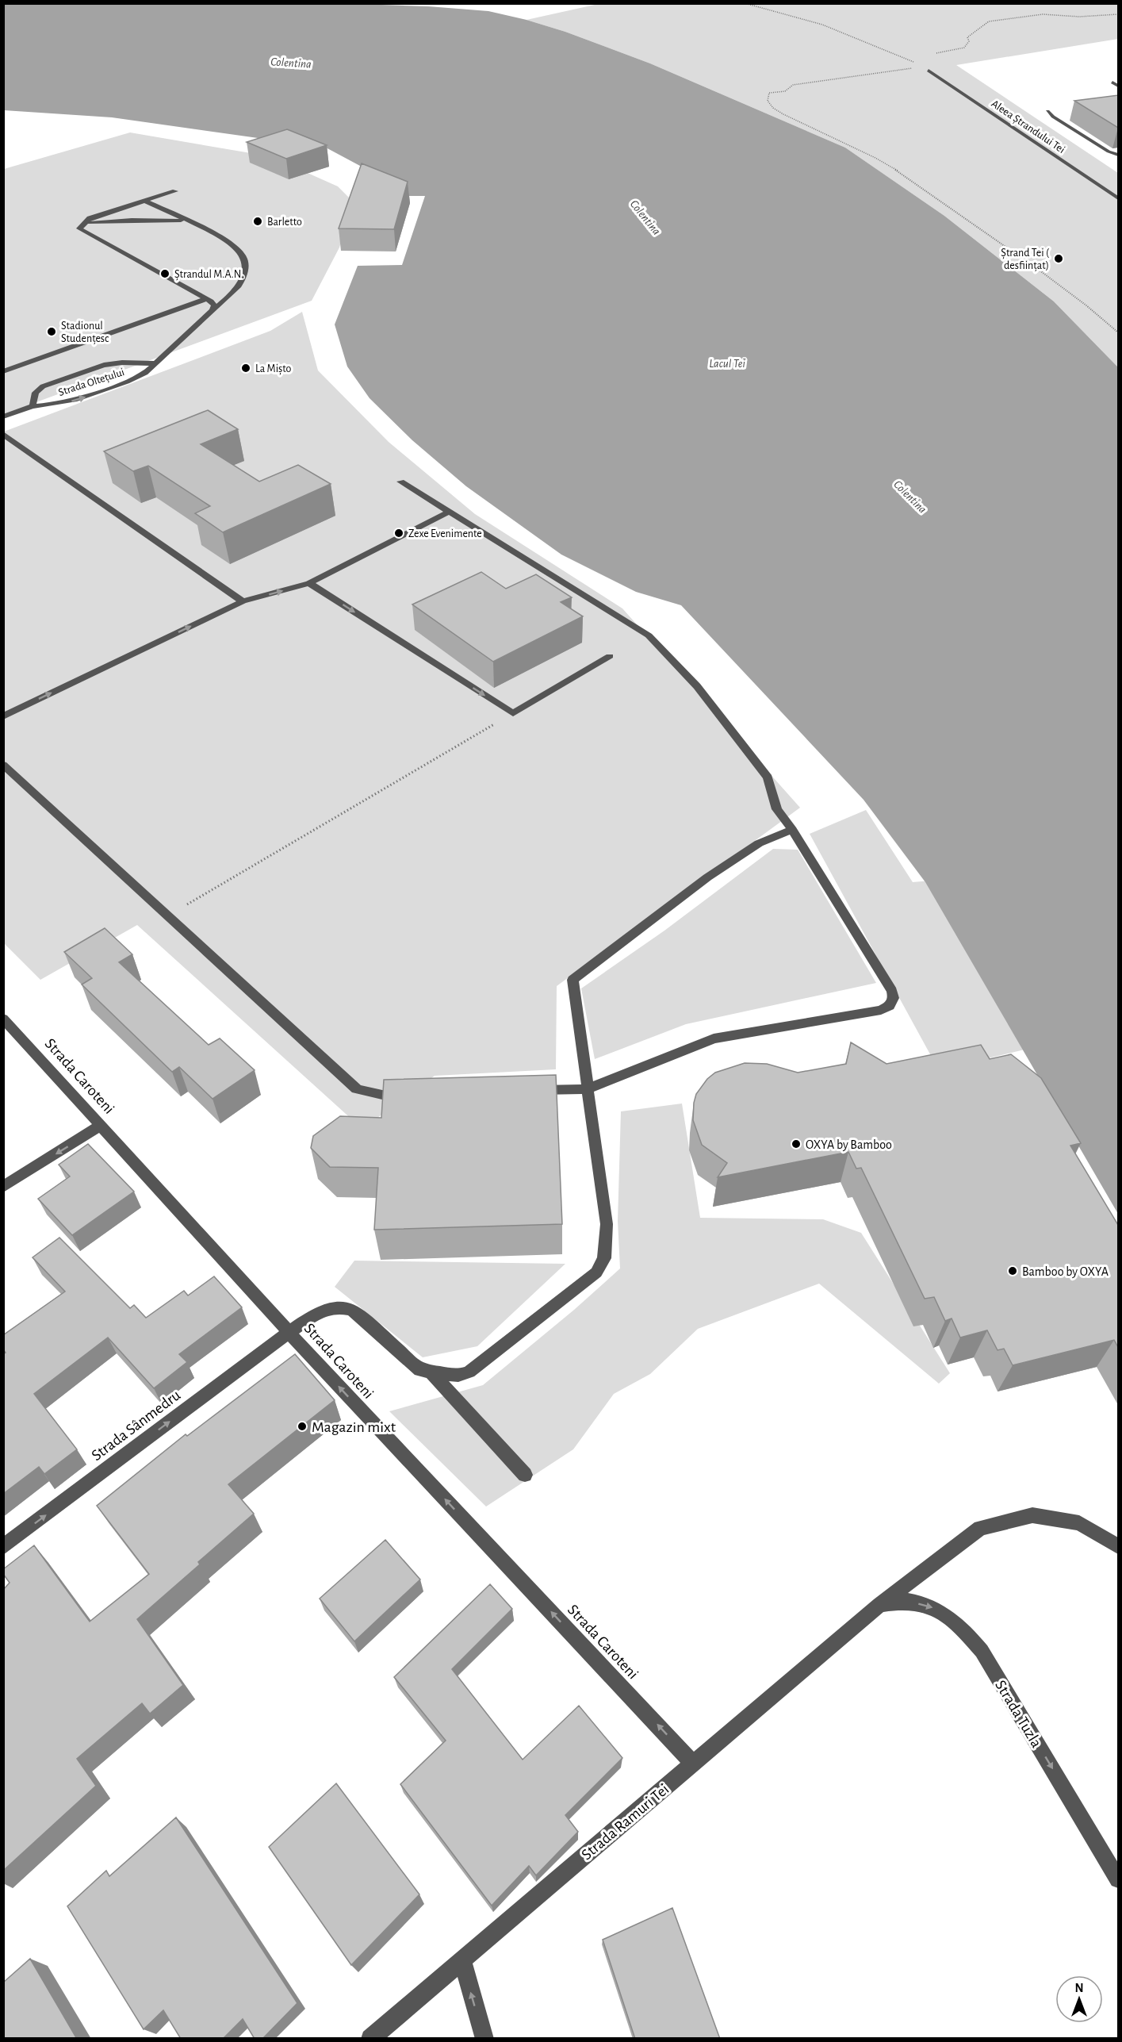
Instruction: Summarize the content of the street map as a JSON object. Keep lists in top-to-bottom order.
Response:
{
  "streets": {
    "street": [
      "Aleea Ștrandului Tei",
      "Strada Oltețului",
      "Strada Caroteni",
      "Strada Sânmedru",
      "Strada Tuzla",
      "Strada Ramuri Tei"
    ]
  },
  "crossings": [
    ["Strada Caroteni", "Strada Sânmedru"],
    ["Strada Caroteni", "Strada Ramuri Tei"],
    ["Strada Tuzla", "Strada Ramuri Tei"]
  ],
  "one_way": ["Strada Caroteni", "Strada Sânmedru", "Strada Tuzla"],
  "water": ["Colentina", "Lacul Tei"],
  "places": [
    "Barletto",
    "Ștrand Tei ( desființat)",
    "Ștrandul M.A.N.",
    "Stadionul Studențesc",
    "La Mișto",
    "Zexe Evenimente",
    "OXYA by Bamboo",
    "Bamboo by OXYA",
    "Magazin mixt"
  ],
  "north": "top"
}
